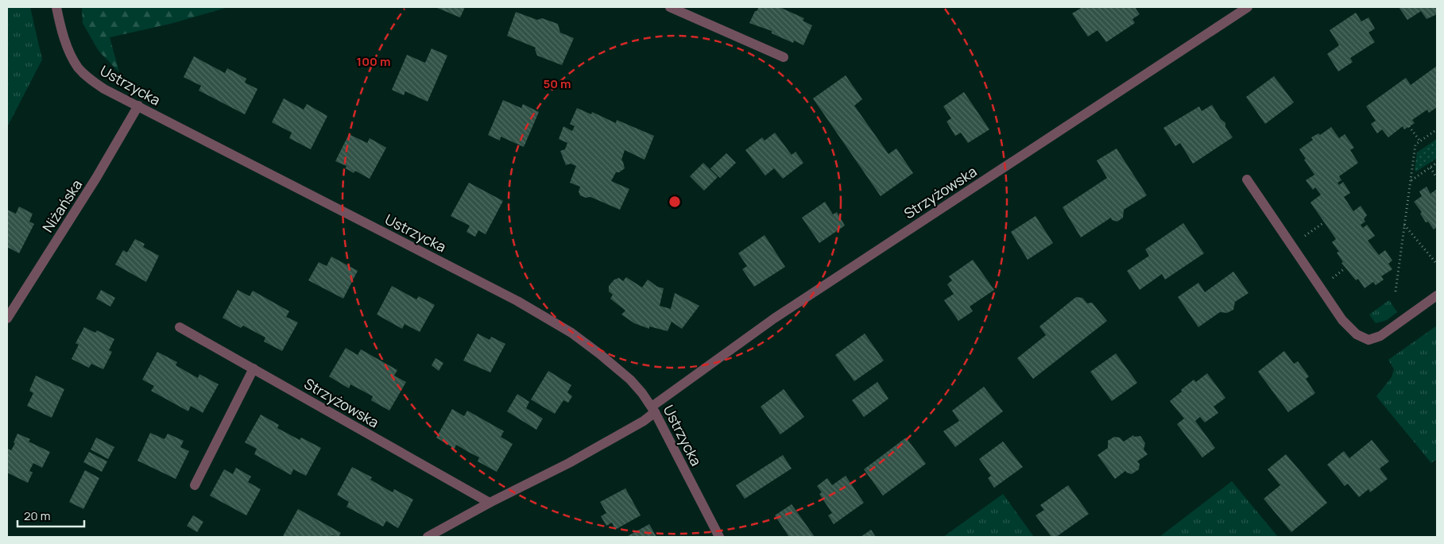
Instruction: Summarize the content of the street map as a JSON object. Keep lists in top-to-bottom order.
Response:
{
  "streets": {
    "street": ["Ustrzycka", "Strzyżowska", "Niżańska"]
  },
  "crossings": [
    ["Ustrzycka", "Strzyżowska"],
    ["Ustrzycka", "Niżańska"]
  ],
  "scale_bar": "20 m",
  "rings": ["100 m", "50 m"]
}
